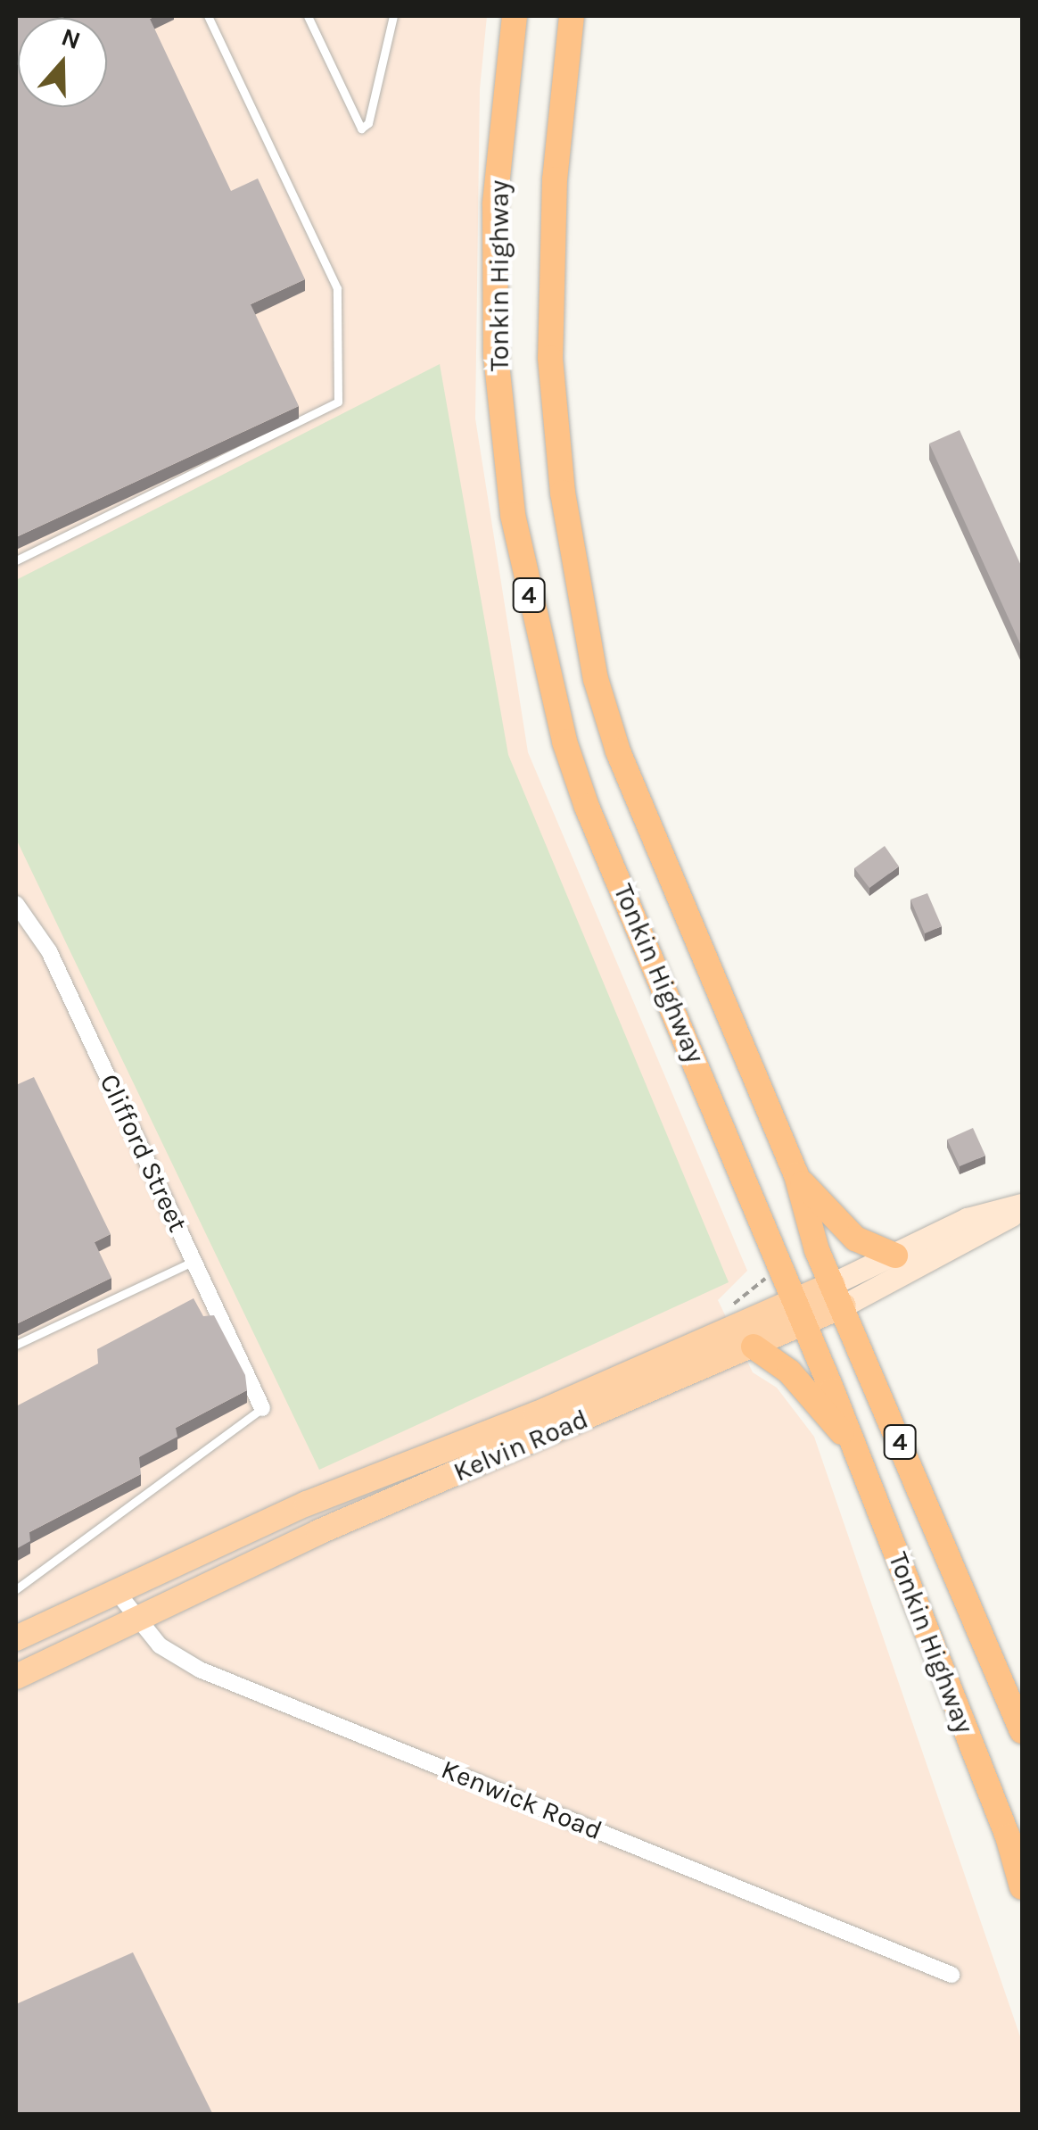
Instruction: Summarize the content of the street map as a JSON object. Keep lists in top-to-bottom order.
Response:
{
  "streets": {
    "highway": ["Tonkin Highway", "4"],
    "main road": ["Kelvin Road"],
    "street": ["Clifford Street", "Kenwick Road"]
  },
  "crossings": [
    ["Tonkin Highway", "Kelvin Road"],
    ["Kelvin Road", "Kenwick Road"]
  ],
  "north": "top"
}
